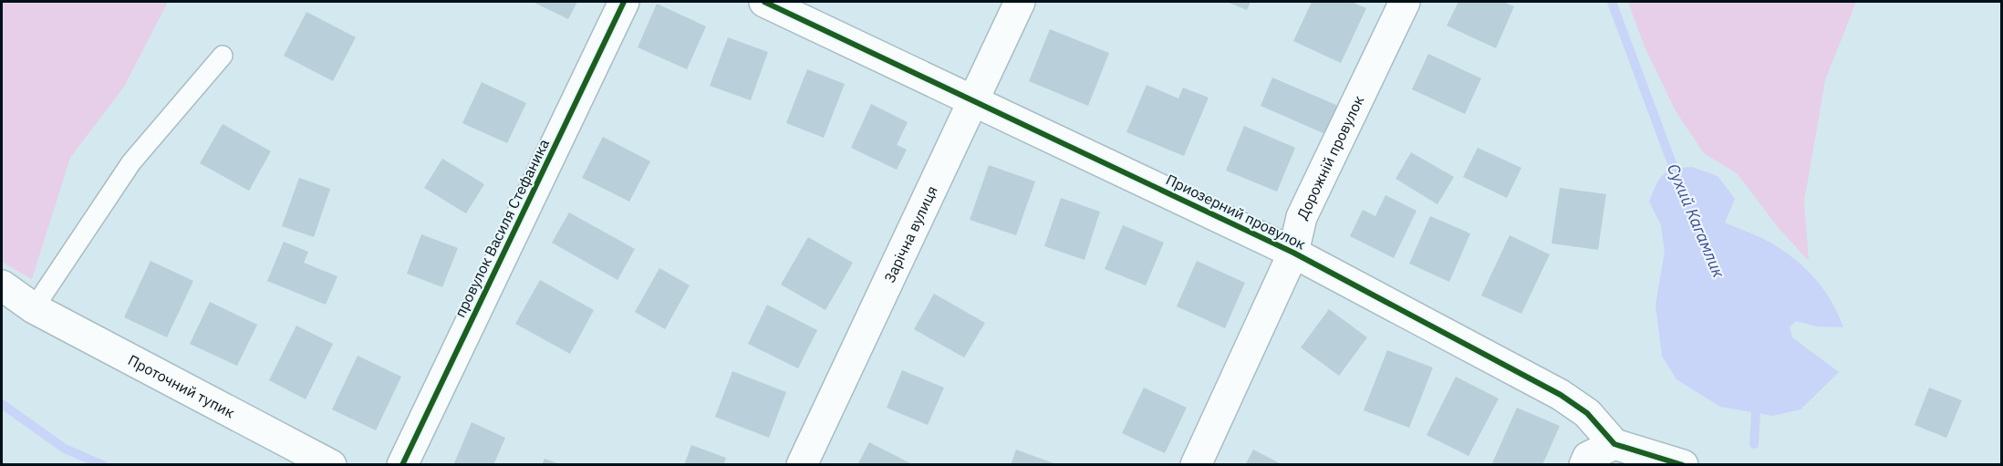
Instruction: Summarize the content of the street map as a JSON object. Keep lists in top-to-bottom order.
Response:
{
  "streets": {
    "street": [
      "Дорожній провулок",
      "Приозерний провулок",
      "провулок Василя Стефаника",
      "Зарічна вулиця",
      "Проточний тупик"
    ]
  },
  "crossings": [
    ["Дорожній провулок", "Приозерний провулок"],
    ["Приозерний провулок", "Зарічна вулиця"]
  ],
  "water": ["Сухий Кагамлик"]
}
